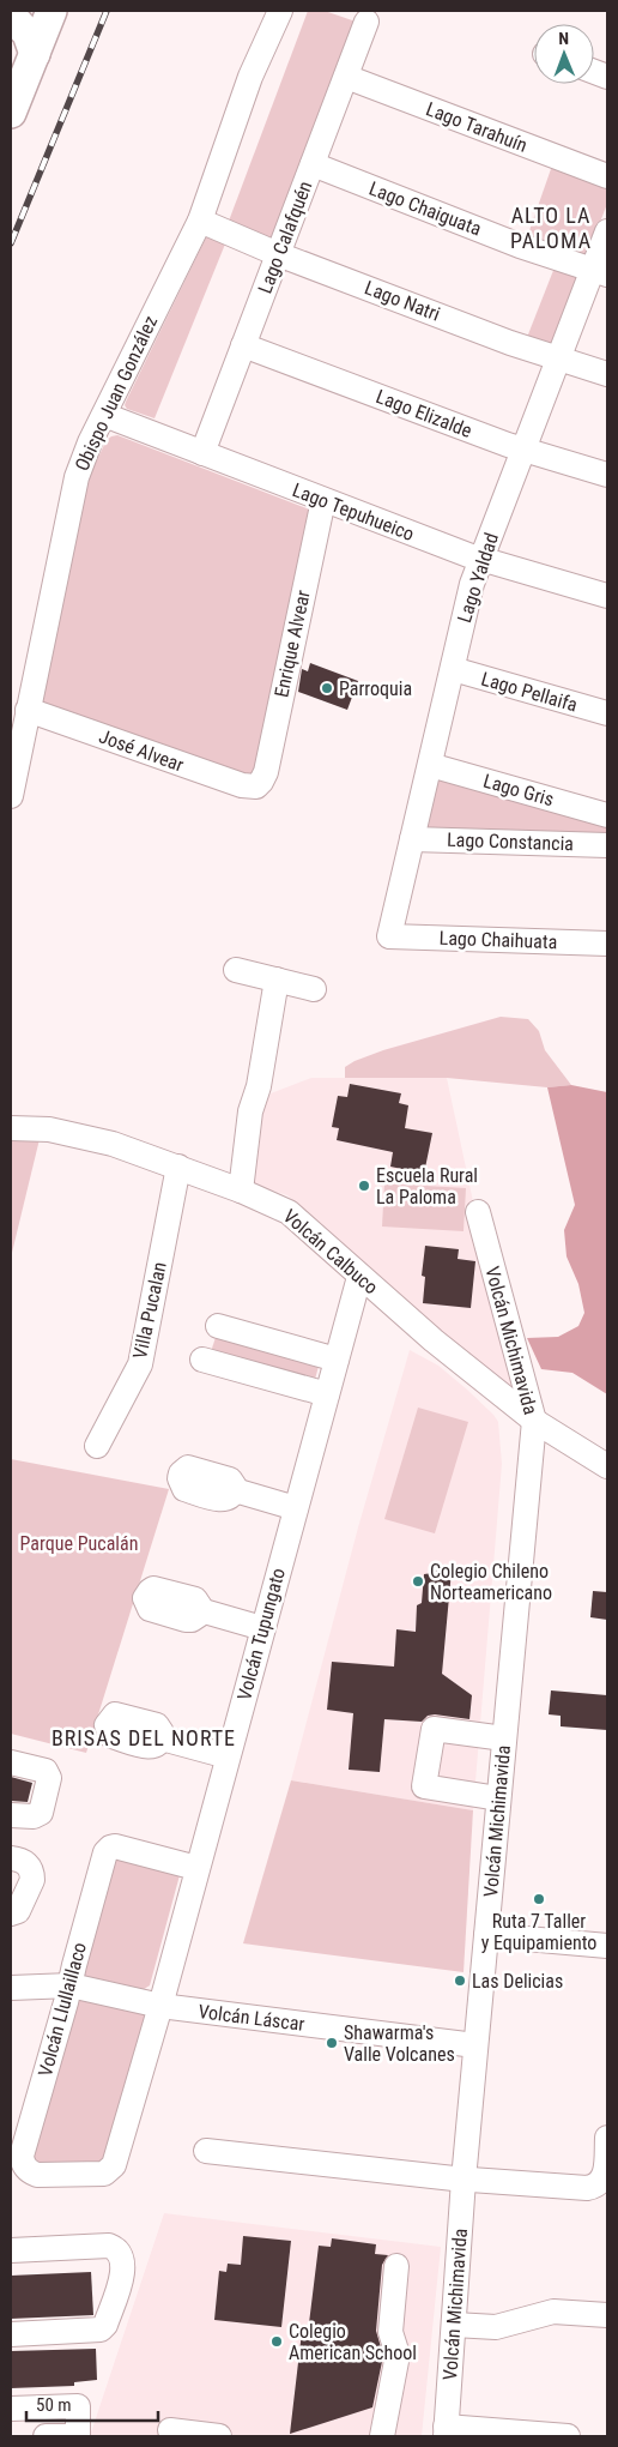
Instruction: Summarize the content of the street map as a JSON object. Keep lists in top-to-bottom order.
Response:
{
  "streets": {
    "street": [
      "Lago Tarahuín",
      "Lago Chaiguata",
      "Lago Calafquén",
      "Lago Natri",
      "Obispo Juan González",
      "Lago Elizalde",
      "Lago Tepuhueico",
      "Lago Yaldad",
      "Enrique Alvear",
      "Lago Pellaifa",
      "José Alvear",
      "Lago Gris",
      "Lago Constancia",
      "Lago Chaihuata",
      "Volcán Calbuco",
      "Villa Pucalan",
      "Volcán Michimavida",
      "Volcán Tupungato",
      "Volcán Llullaillaco",
      "Volcán Láscar"
    ]
  },
  "crossings": [
    ["Lago Tarahuín", "Lago Calafquén"],
    ["Lago Chaiguata", "Lago Calafquén"],
    ["Lago Chaiguata", "Lago Yaldad"],
    ["Lago Calafquén", "Lago Natri"],
    ["Lago Calafquén", "Lago Elizalde"],
    ["Lago Calafquén", "Lago Tepuhueico"],
    ["Lago Natri", "Obispo Juan González"],
    ["Lago Natri", "Lago Yaldad"],
    ["Obispo Juan González", "Lago Tepuhueico"],
    ["Obispo Juan González", "José Alvear"],
    ["Lago Elizalde", "Lago Yaldad"],
    ["Lago Tepuhueico", "Lago Yaldad"],
    ["Lago Tepuhueico", "Enrique Alvear"],
    ["Lago Yaldad", "Lago Pellaifa"],
    ["Lago Yaldad", "Lago Gris"],
    ["Lago Yaldad", "Lago Constancia"],
    ["Lago Yaldad", "Lago Chaihuata"],
    ["Enrique Alvear", "José Alvear"],
    ["Volcán Calbuco", "Villa Pucalan"],
    ["Volcán Calbuco", "Volcán Michimavida"],
    ["Volcán Calbuco", "Volcán Tupungato"],
    ["Volcán Michimavida", "Volcán Láscar"],
    ["Volcán Tupungato", "Volcán Llullaillaco"],
    ["Volcán Tupungato", "Volcán Láscar"],
    ["Volcán Llullaillaco", "Volcán Láscar"]
  ],
  "districts": ["ALTO LA PALOMA", "BRISAS DEL NORTE"],
  "parks": ["Parque Pucalán"],
  "places": [
    "Parroquia",
    "Escuela Rural La Paloma",
    "Colegio Chileno Norteamericano",
    "Ruta 7 Taller y Equipamiento",
    "Las Delicias",
    "Shawarma's Valle Volcanes",
    "Colegio American School"
  ],
  "scale_bar": "50 m",
  "north": "top"
}
